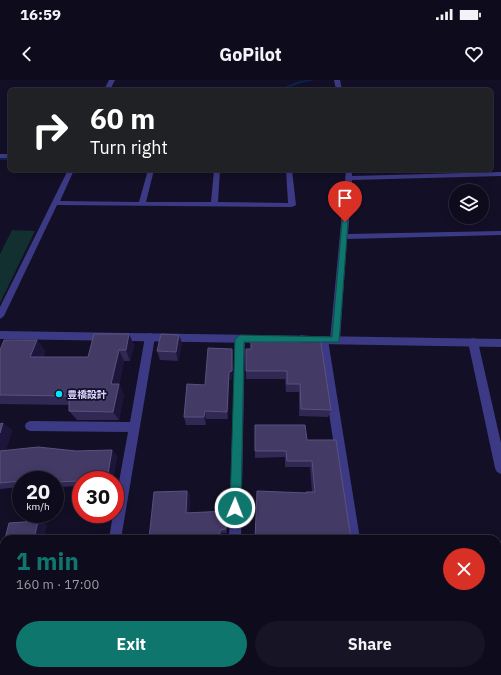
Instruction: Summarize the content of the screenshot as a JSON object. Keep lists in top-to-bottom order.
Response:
{
  "places": ["豊橋設計"],
  "page": {
    "status": "16:59",
    "header": "GoPilot",
    "turn": ["60 m", "Turn right"],
    "speed": "20 km/h",
    "limit": "30",
    "heading": ["1 min", "160 m · 17:00"],
    "buttons": ["Exit", "Share"]
  }
}
